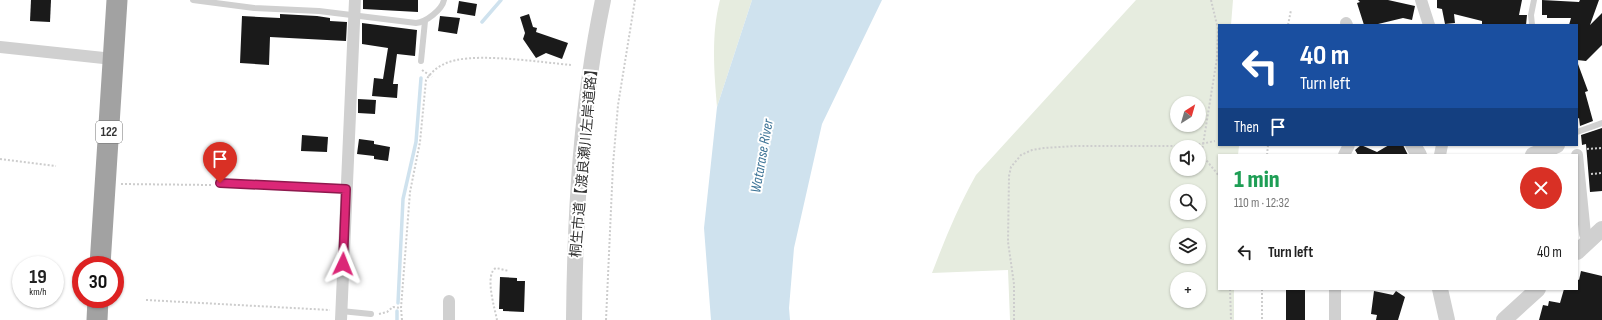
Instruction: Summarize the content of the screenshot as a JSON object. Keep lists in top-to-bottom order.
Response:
{
  "streets": {
    "highway": ["122"],
    "street": ["桐生市道【渡良瀬川左岸道路】"]
  },
  "water": ["Watarase River"],
  "north": "top right",
  "page": {
    "turn": ["40 m", "Turn left"],
    "map_buttons": "+",
    "then": "Then",
    "heading": ["1 min", "110 m · 12:32"],
    "list": [
      {
        "name": "Turn left",
        "value": "40 m"
      }
    ],
    "speed": "19 km/h",
    "limit": "30"
  }
}
